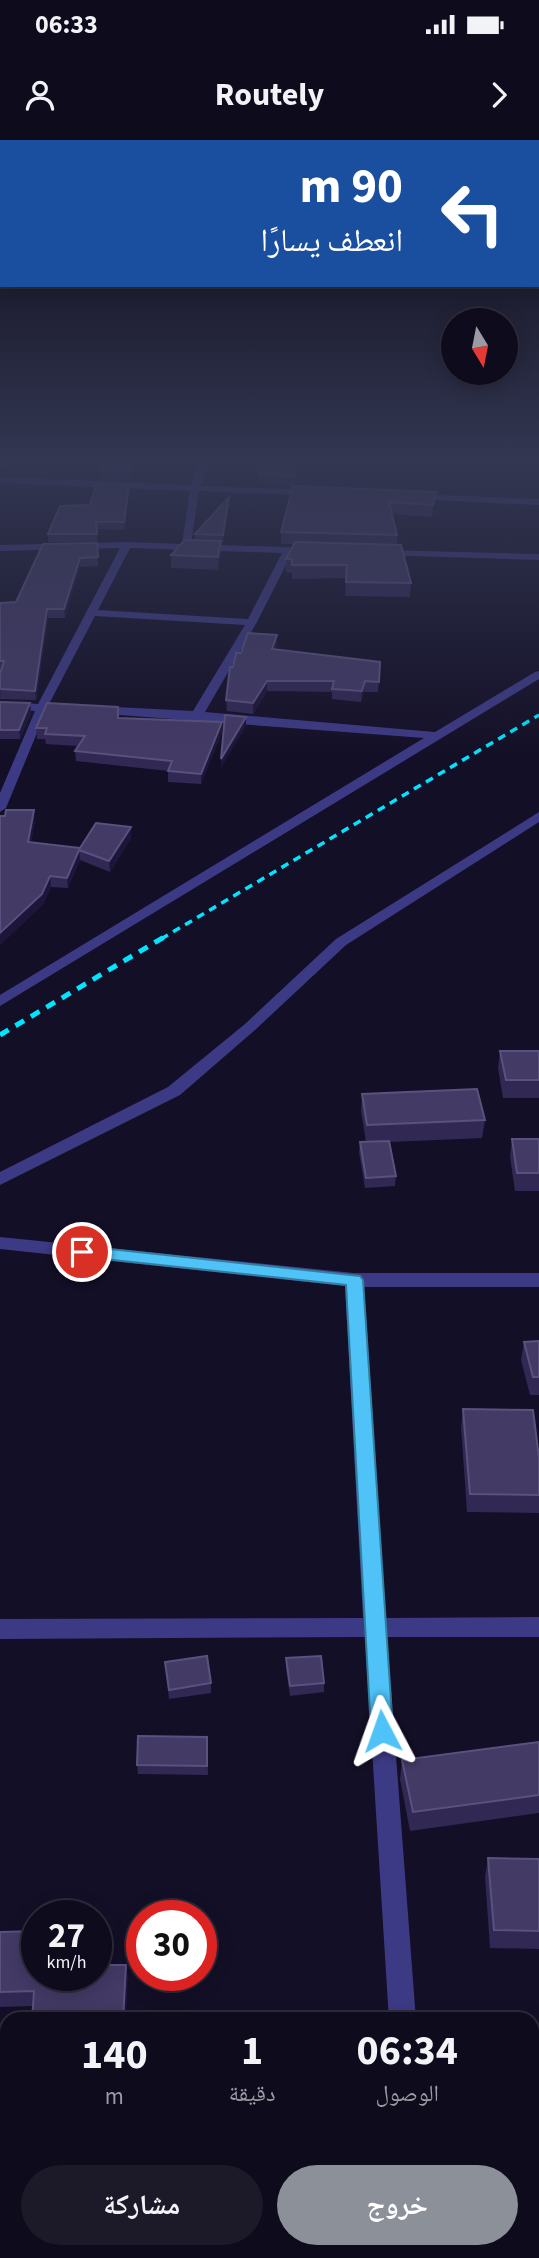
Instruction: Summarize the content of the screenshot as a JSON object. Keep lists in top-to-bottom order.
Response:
{
  "north": "bottom",
  "page": {
    "status": "06:33",
    "header": "Routely",
    "turn": ["90 m", "انعطف يسارًا"],
    "speed": "27 km/h",
    "limit": "30",
    "eta": [
      "06:34",
      "الوصول",
      "1",
      "دقيقة",
      "140",
      "m"
    ],
    "buttons": ["خروج", "مشاركة"]
  }
}
